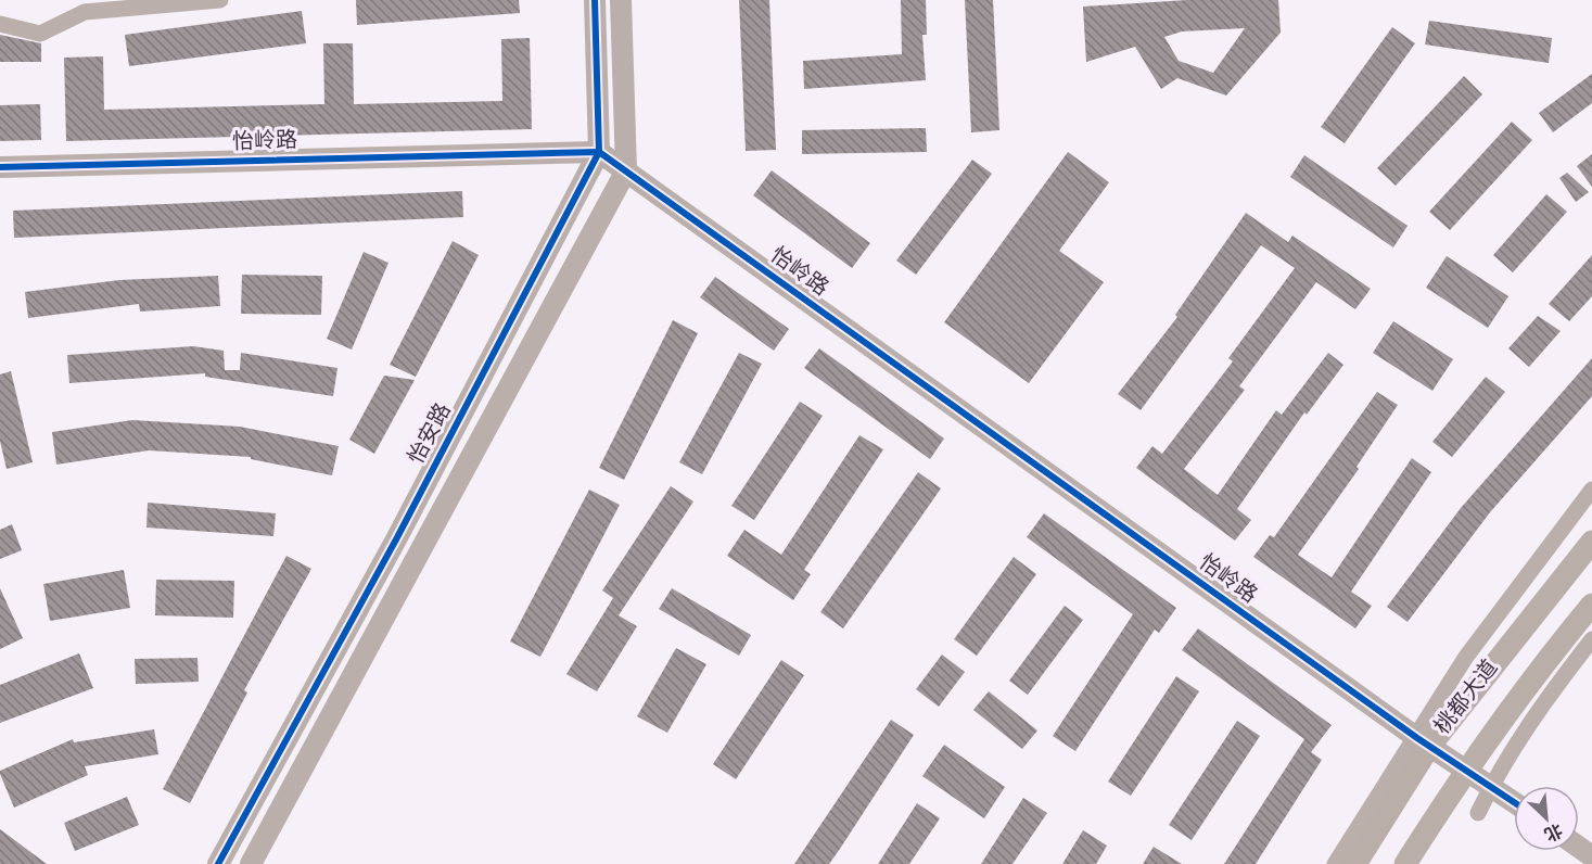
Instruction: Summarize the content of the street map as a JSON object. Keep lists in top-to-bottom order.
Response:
{
  "streets": {
    "main road": ["桃都大道"],
    "street": ["怡岭路", "怡安路"]
  },
  "crossings": [
    ["怡岭路", "怡安路"],
    ["怡岭路", "桃都大道"]
  ],
  "north": "bottom right"
}
